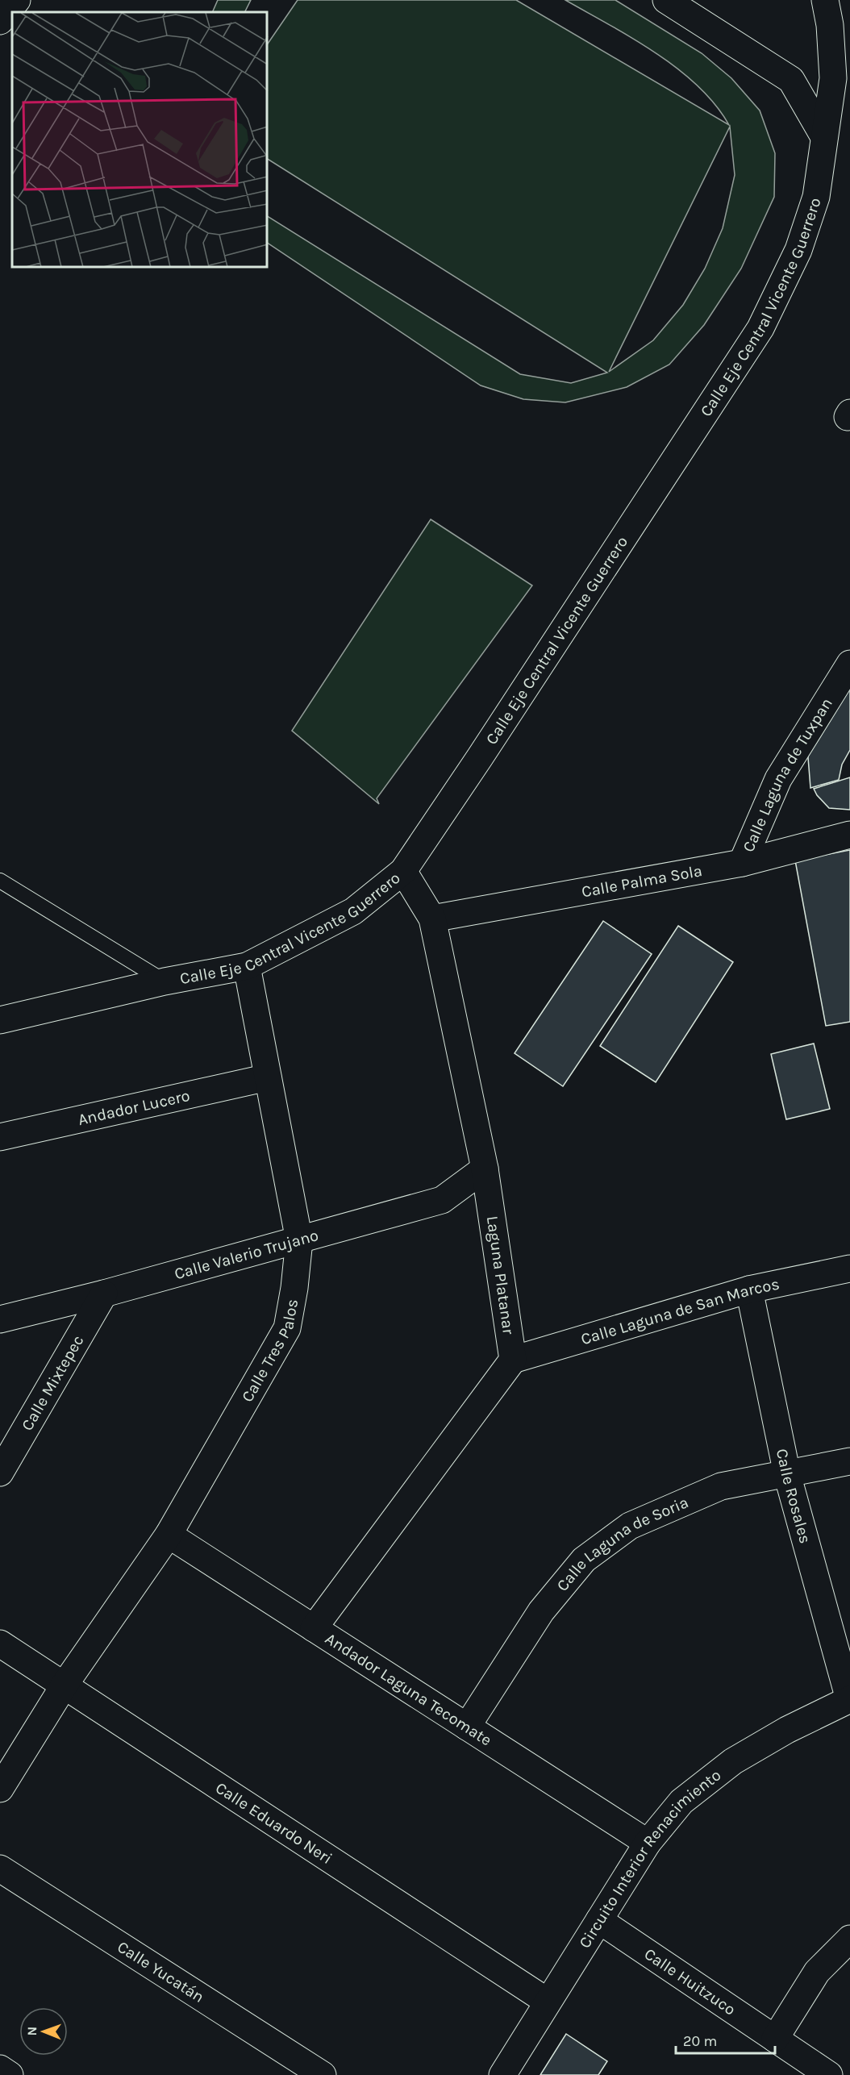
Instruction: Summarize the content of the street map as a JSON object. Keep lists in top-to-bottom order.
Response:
{
  "streets": {
    "street": [
      "Calle Eje Central Vicente Guerrero",
      "Calle Laguna de Tuxpan",
      "Calle Palma Sola",
      "Andador Lucero",
      "Calle Valerio Trujano",
      "Laguna Platanar",
      "Calle Laguna de San Marcos",
      "Calle Tres Palos",
      "Calle Mixtepec",
      "Calle Rosales",
      "Calle Laguna de Soria",
      "Andador Laguna Tecomate",
      "Calle Eduardo Neri",
      "Circuito Interior Renacimiento",
      "Calle Yucatán",
      "Calle Huitzuco"
    ]
  },
  "crossings": [
    ["Calle Eje Central Vicente Guerrero", "Laguna Platanar"],
    ["Calle Eje Central Vicente Guerrero", "Calle Tres Palos"],
    ["Calle Laguna de Tuxpan", "Calle Palma Sola"],
    ["Calle Palma Sola", "Laguna Platanar"],
    ["Andador Lucero", "Calle Tres Palos"],
    ["Calle Valerio Trujano", "Laguna Platanar"],
    ["Calle Valerio Trujano", "Calle Tres Palos"],
    ["Calle Valerio Trujano", "Calle Mixtepec"],
    ["Laguna Platanar", "Calle Laguna de San Marcos"],
    ["Calle Laguna de San Marcos", "Calle Rosales"],
    ["Calle Tres Palos", "Andador Laguna Tecomate"],
    ["Calle Tres Palos", "Calle Eduardo Neri"],
    ["Calle Rosales", "Calle Laguna de Soria"],
    ["Calle Rosales", "Circuito Interior Renacimiento"],
    ["Calle Laguna de Soria", "Andador Laguna Tecomate"],
    ["Andador Laguna Tecomate", "Circuito Interior Renacimiento"],
    ["Calle Eduardo Neri", "Circuito Interior Renacimiento"],
    ["Circuito Interior Renacimiento", "Calle Huitzuco"]
  ],
  "scale_bar": "20 m",
  "north": "left"
}
